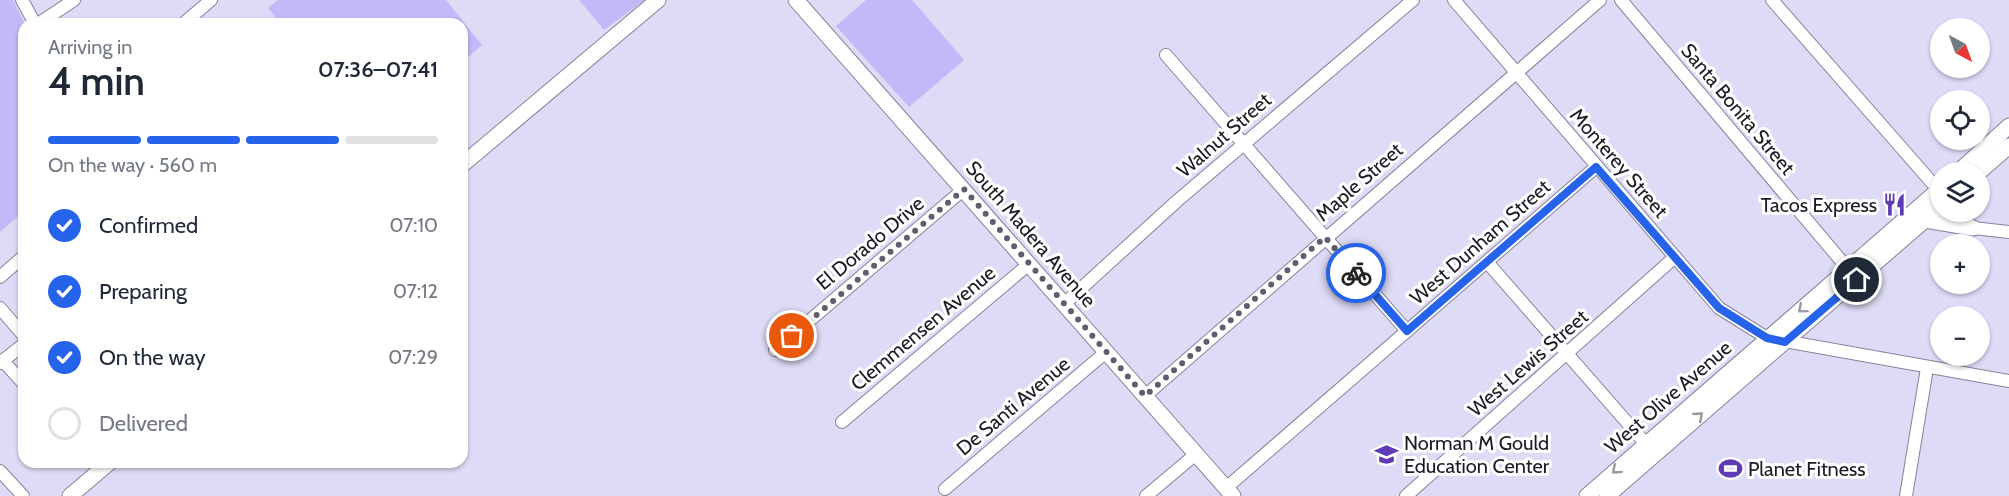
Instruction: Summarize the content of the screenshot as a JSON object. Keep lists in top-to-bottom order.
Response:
{
  "streets": {
    "main road": ["South Madera Avenue", "West Olive Avenue"],
    "street": [
      "Santa Bonita Street",
      "Walnut Street",
      "Monterey Street",
      "Maple Street",
      "West Dunham Street",
      "El Dorado Drive",
      "Clemmensen Avenue",
      "West Lewis Street",
      "De Santi Avenue"
    ]
  },
  "crossings": [
    ["Santa Bonita Street", "West Olive Avenue"],
    ["Walnut Street", "South Madera Avenue"],
    ["Monterey Street", "Maple Street"],
    ["Monterey Street", "West Dunham Street"],
    ["Monterey Street", "West Lewis Street"],
    ["Monterey Street", "West Olive Avenue"],
    ["Maple Street", "South Madera Avenue"],
    ["South Madera Avenue", "West Dunham Street"],
    ["South Madera Avenue", "El Dorado Drive"],
    ["South Madera Avenue", "Clemmensen Avenue"],
    ["South Madera Avenue", "De Santi Avenue"]
  ],
  "places": {
    "restaurant": ["Tacos Express"],
    "school or university": ["Norman M Gould Education Center"],
    "sports": ["Planet Fitness"]
  },
  "north": "bottom right",
  "page": {
    "map_buttons": ["+", "−"],
    "heading": ["4 min", "Arriving in", "07:36–07:41"],
    "bar": "On the way · 560 m",
    "list": [
      ["Confirmed", "07:10"],
      ["Preparing", "07:12"],
      ["On the way", "07:29"],
      "Delivered"
    ]
  }
}
